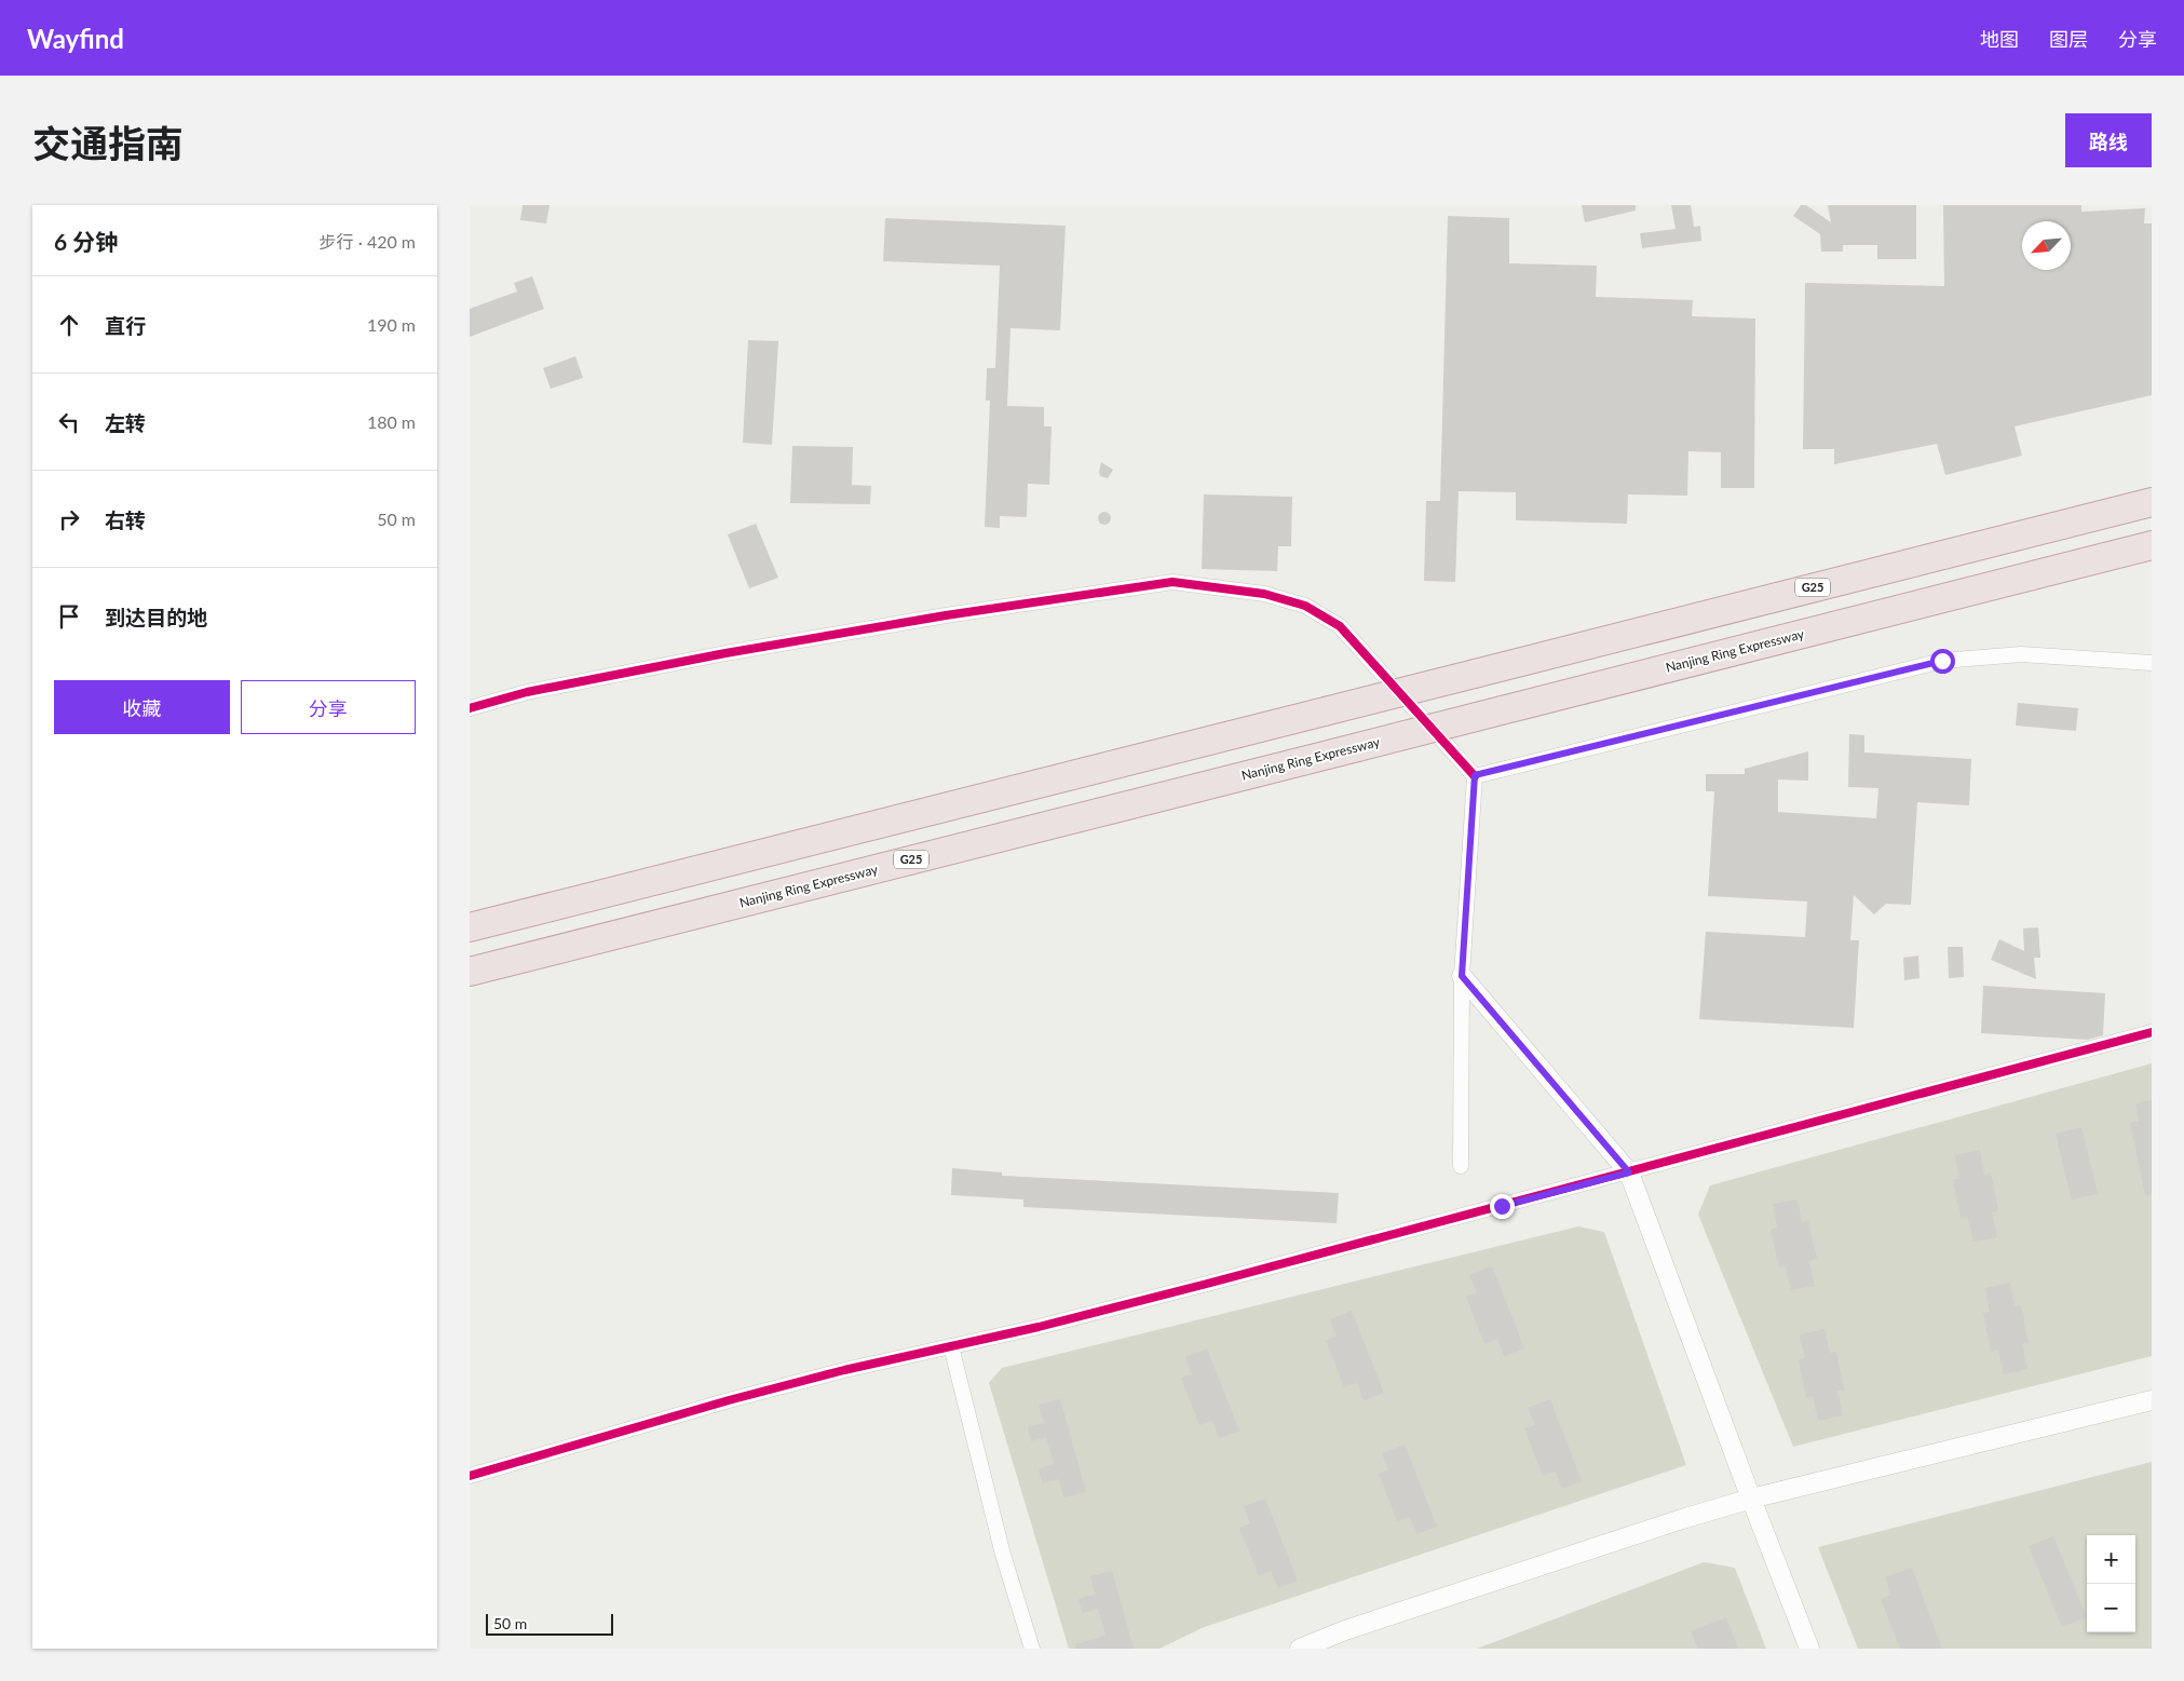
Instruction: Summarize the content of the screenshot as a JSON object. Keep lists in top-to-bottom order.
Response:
{
  "streets": {
    "highway": ["G25", "Nanjing Ring Expressway"]
  },
  "scale_bar": "50 m",
  "north": "bottom left",
  "page": {
    "header": "Wayfind",
    "nav": ["地图", "图层", "分享"],
    "title": "交通指南",
    "buttons": [
      "路线",
      ["收藏", "分享"]
    ],
    "heading": ["6 分钟", "步行 · 420 m"],
    "list": [
      ["直行", "190 m"],
      ["左转", "180 m"],
      ["右转", "50 m"],
      "到达目的地"
    ],
    "map_buttons": ["+", "−"],
    "scale": "50 m"
  }
}
